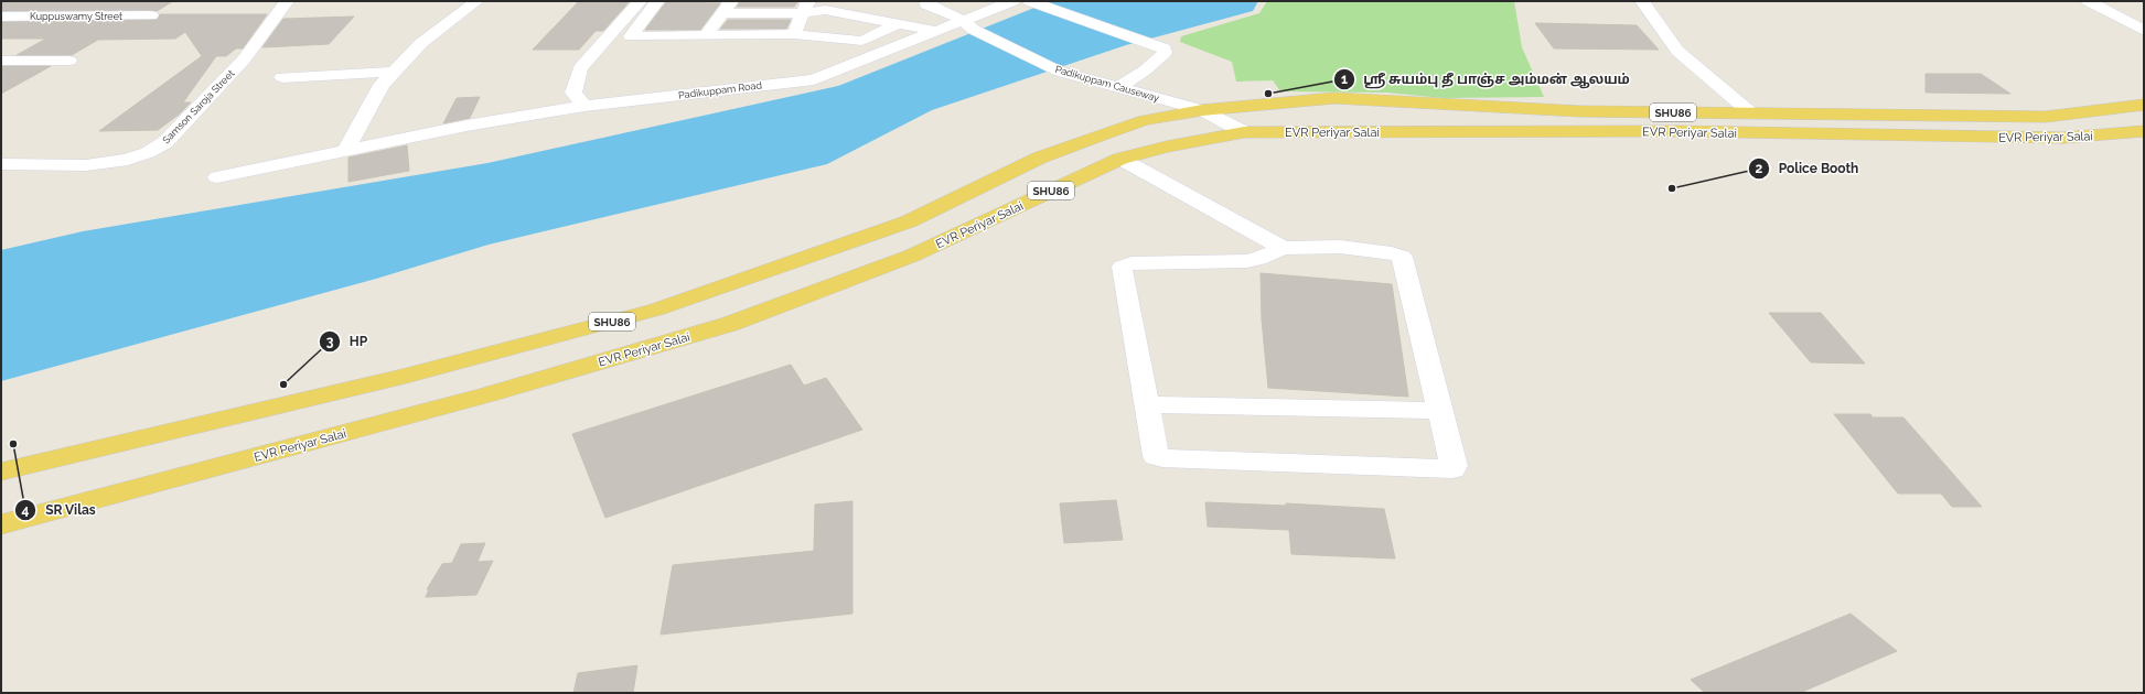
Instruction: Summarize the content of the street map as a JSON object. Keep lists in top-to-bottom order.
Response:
{
  "streets": {
    "main road": ["SHU86", "EVR Periyar Salai"],
    "street": [
      "Kuppuswamy Street",
      "Padikuppam Causeway",
      "Padikuppam Road",
      "Samson Saroja Street"
    ]
  },
  "crossings": [
    ["Padikuppam Causeway", "Padikuppam Road"],
    ["Padikuppam Causeway", "EVR Periyar Salai"]
  ],
  "places": [
    "ஶ்ரீ சுயம்பு தீ பாஞ்ச அம்மன் ஆலயம்",
    "Police Booth",
    "HP",
    "SR Vilas"
  ]
}
